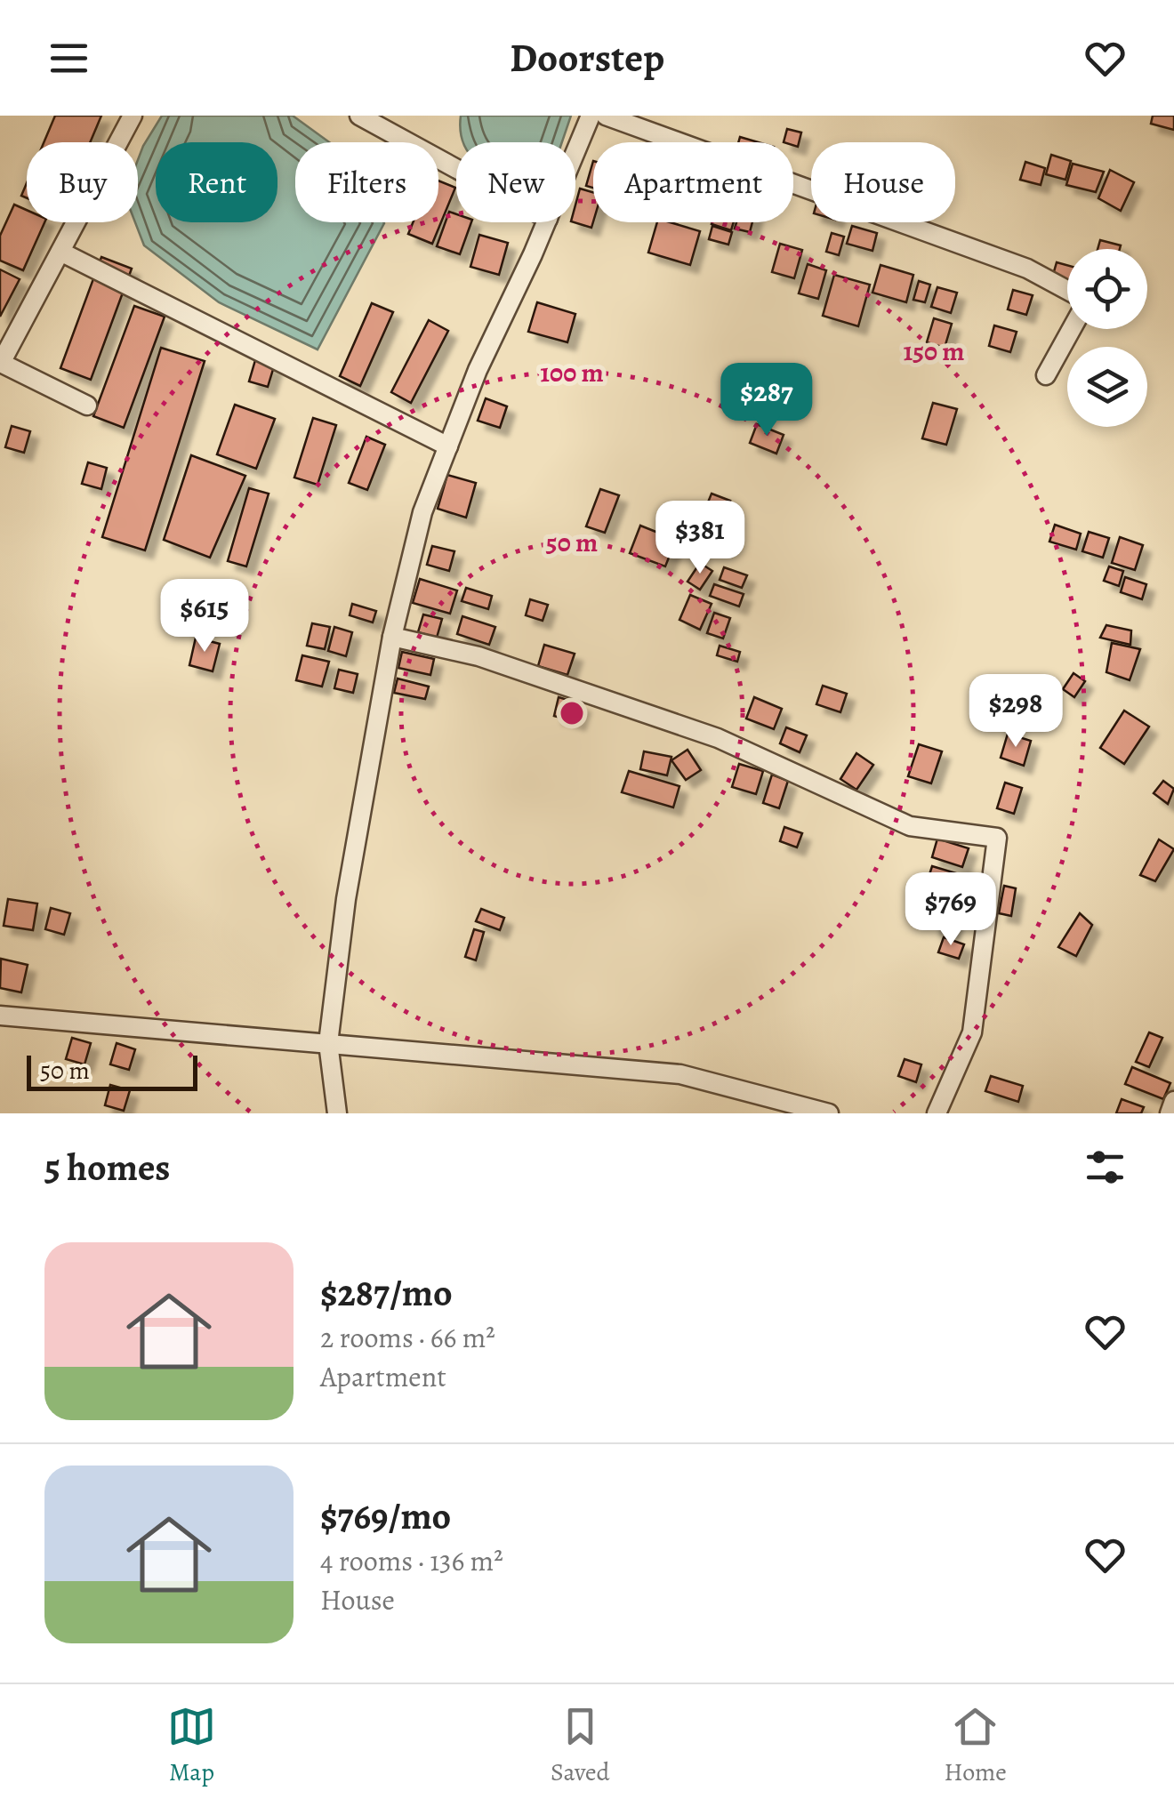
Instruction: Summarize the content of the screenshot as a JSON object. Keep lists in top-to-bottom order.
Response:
{
  "scale_bar": "50 m",
  "page": {
    "header": "Doorstep",
    "chip": [
      "Buy",
      "Rent",
      "Filters",
      "New",
      "Apartment",
      "House"
    ],
    "price": [
      "$287",
      "$381",
      "$615",
      "$298",
      "$769"
    ],
    "scale": "50 m",
    "heading": "5 homes",
    "list": [
      {
        "name": "$287/mo",
        "note": "2 rooms · 66 m² · Apartment"
      },
      {
        "name": "$769/mo",
        "note": "4 rooms · 136 m² · House"
      }
    ],
    "tabs": ["Map", "Saved", "Home"]
  },
  "rings": ["150 m", "100 m", "50 m"]
}
